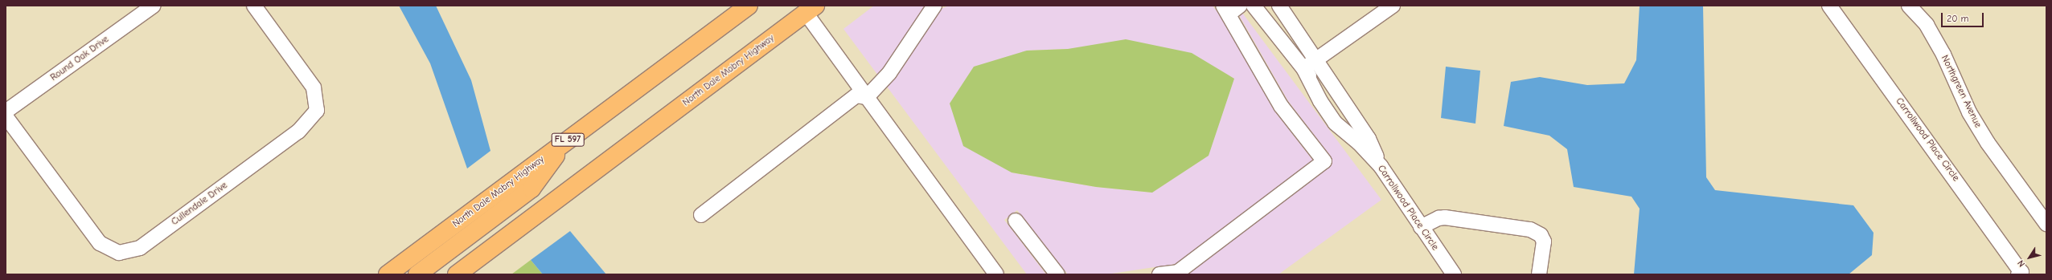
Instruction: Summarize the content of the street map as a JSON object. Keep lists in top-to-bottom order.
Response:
{
  "streets": {
    "main road": ["North Dale Mabry Highway", "FL 597"],
    "street": [
      "Round Oak Drive",
      "Northgreen Avenue",
      "Carrollwood Place Circle",
      "Cullendale Drive"
    ]
  },
  "scale_bar": "20 m",
  "north": "bottom left"
}
